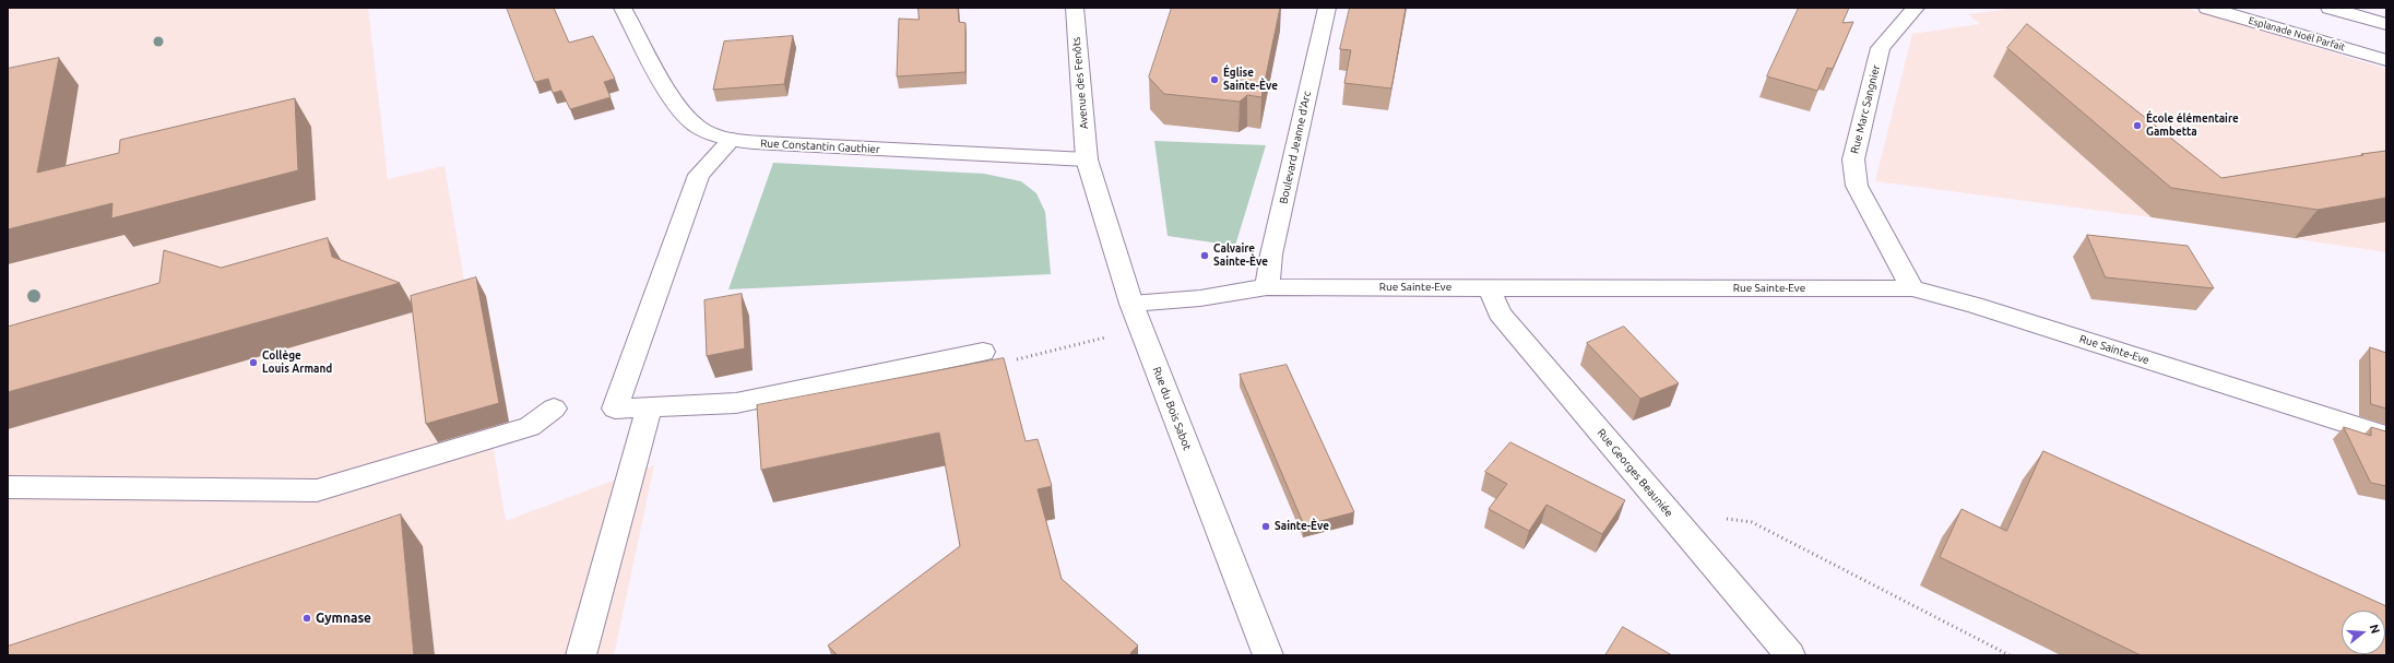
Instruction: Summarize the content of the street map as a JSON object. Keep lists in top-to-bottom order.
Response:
{
  "streets": {
    "street": [
      "Esplanade Noël Parfait",
      "Avenue des Fenôts",
      "Rue Marc Sangnier",
      "Rue Constantin Gauthier",
      "Boulevard Jeanne d'Arc",
      "Rue Sainte-Eve",
      "Rue du Bois Sabot",
      "Rue Georges Beauniée"
    ]
  },
  "crossings": [
    ["Avenue des Fenôts", "Rue Constantin Gauthier"],
    ["Avenue des Fenôts", "Rue du Bois Sabot"],
    ["Rue Marc Sangnier", "Rue Sainte-Eve"],
    ["Rue Constantin Gauthier", "Rue du Bois Sabot"],
    ["Boulevard Jeanne d'Arc", "Rue Sainte-Eve"],
    ["Rue Sainte-Eve", "Rue du Bois Sabot"],
    ["Rue Sainte-Eve", "Rue Georges Beauniée"]
  ],
  "places": [
    "Église Sainte-Ève",
    "École élémentaire Gambetta",
    "Calvaire Sainte-Ève",
    "Collège Louis Armand",
    "Sainte-Ève",
    "Gymnase"
  ],
  "north": "right"
}
